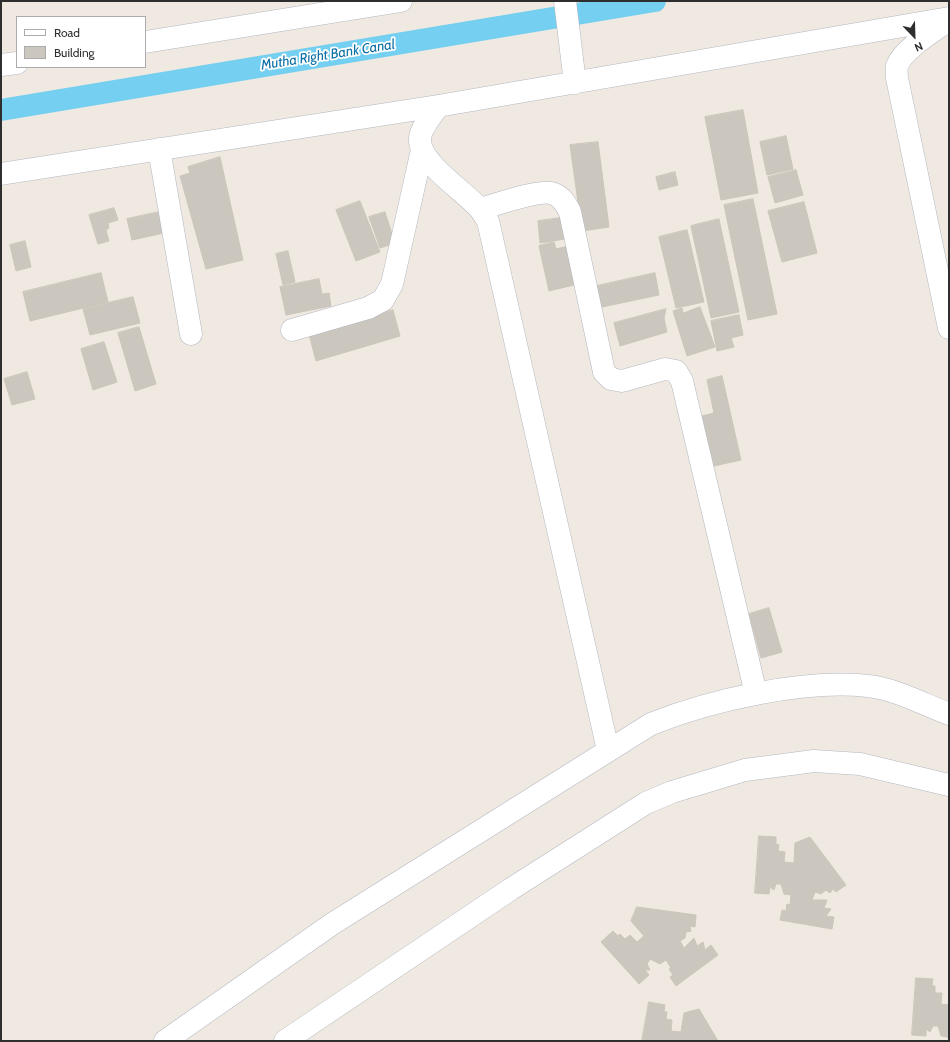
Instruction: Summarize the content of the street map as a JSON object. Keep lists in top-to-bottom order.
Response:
{
  "water": ["Mutha Right Bank Canal"],
  "legend": ["Road", "Building"],
  "north": "bottom right"
}
